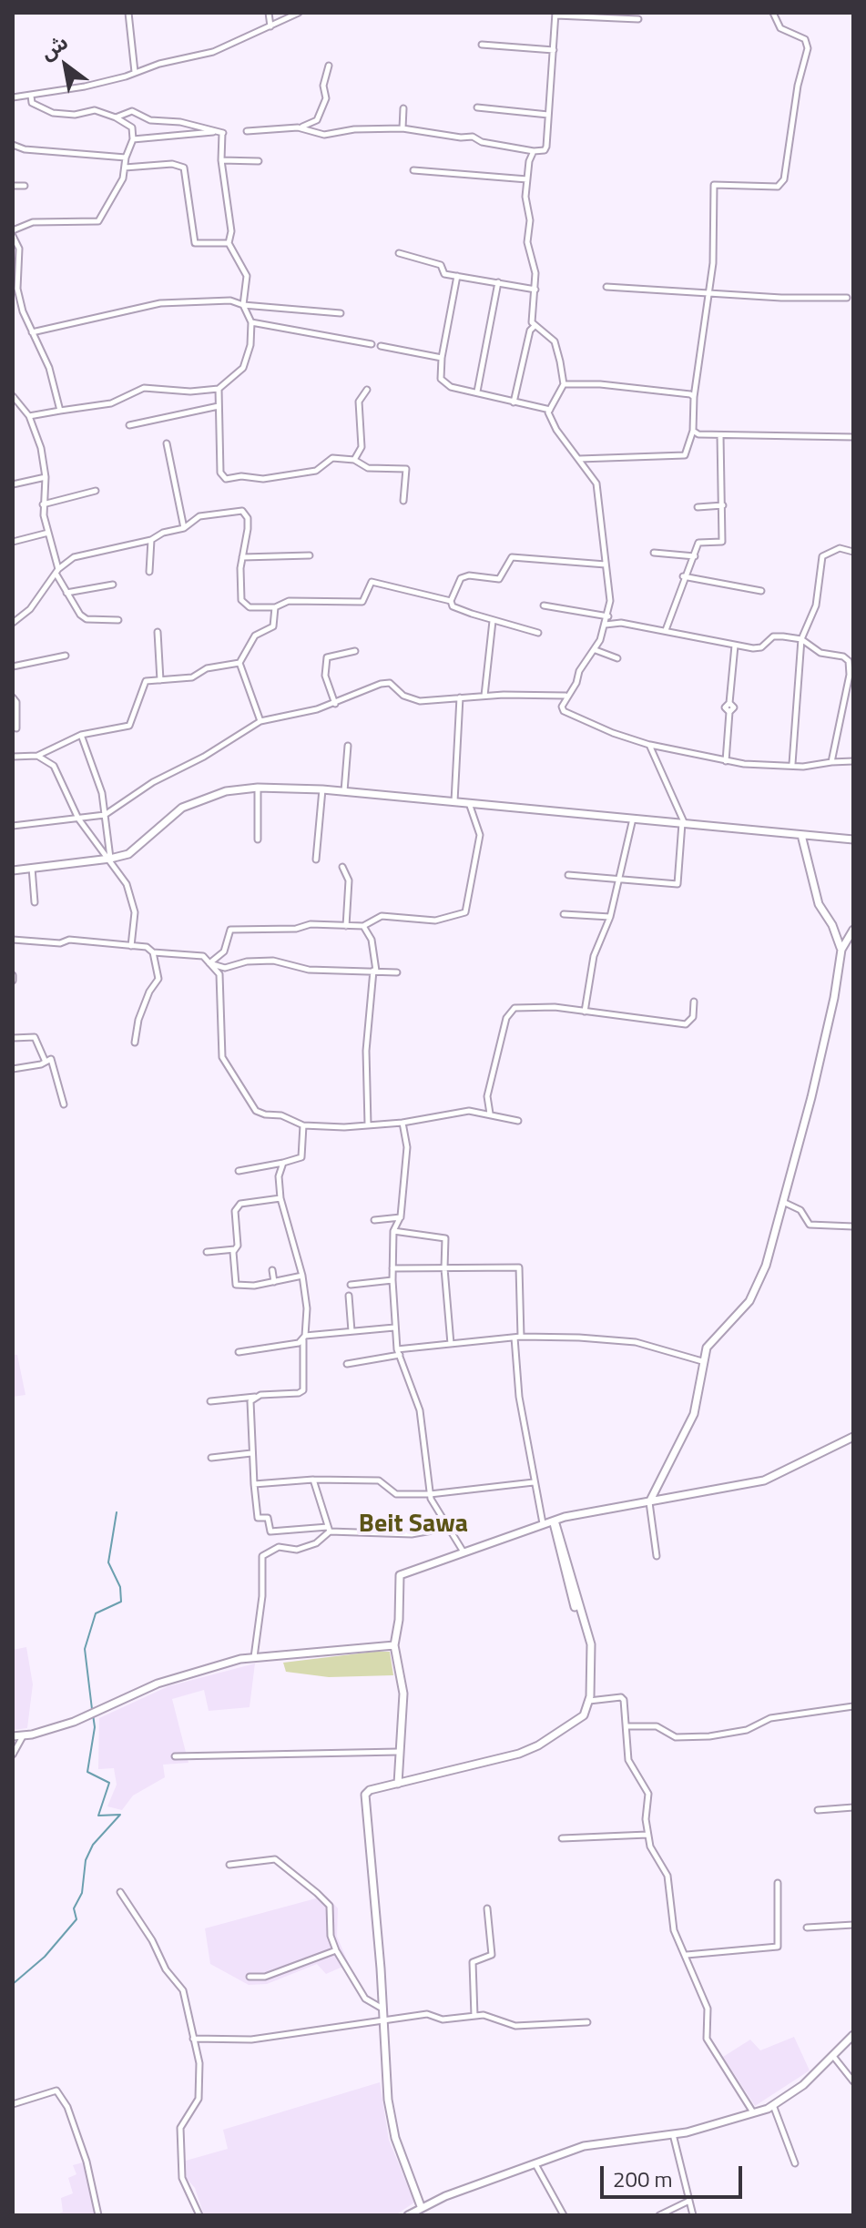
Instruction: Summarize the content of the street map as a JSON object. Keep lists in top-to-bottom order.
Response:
{
  "districts": ["Beit Sawa"],
  "scale_bar": "200 m",
  "north": "top left"
}
